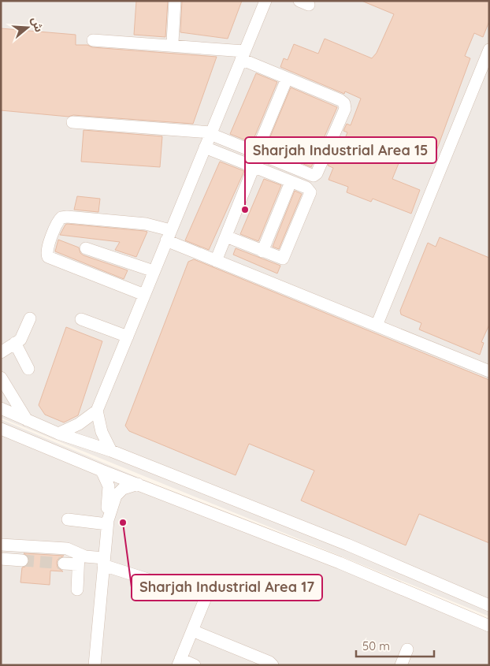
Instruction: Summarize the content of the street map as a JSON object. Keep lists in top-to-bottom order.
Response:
{
  "places": ["Sharjah Industrial Area 15", "Sharjah Industrial Area 17"],
  "scale_bar": "50 m",
  "north": "right"
}
